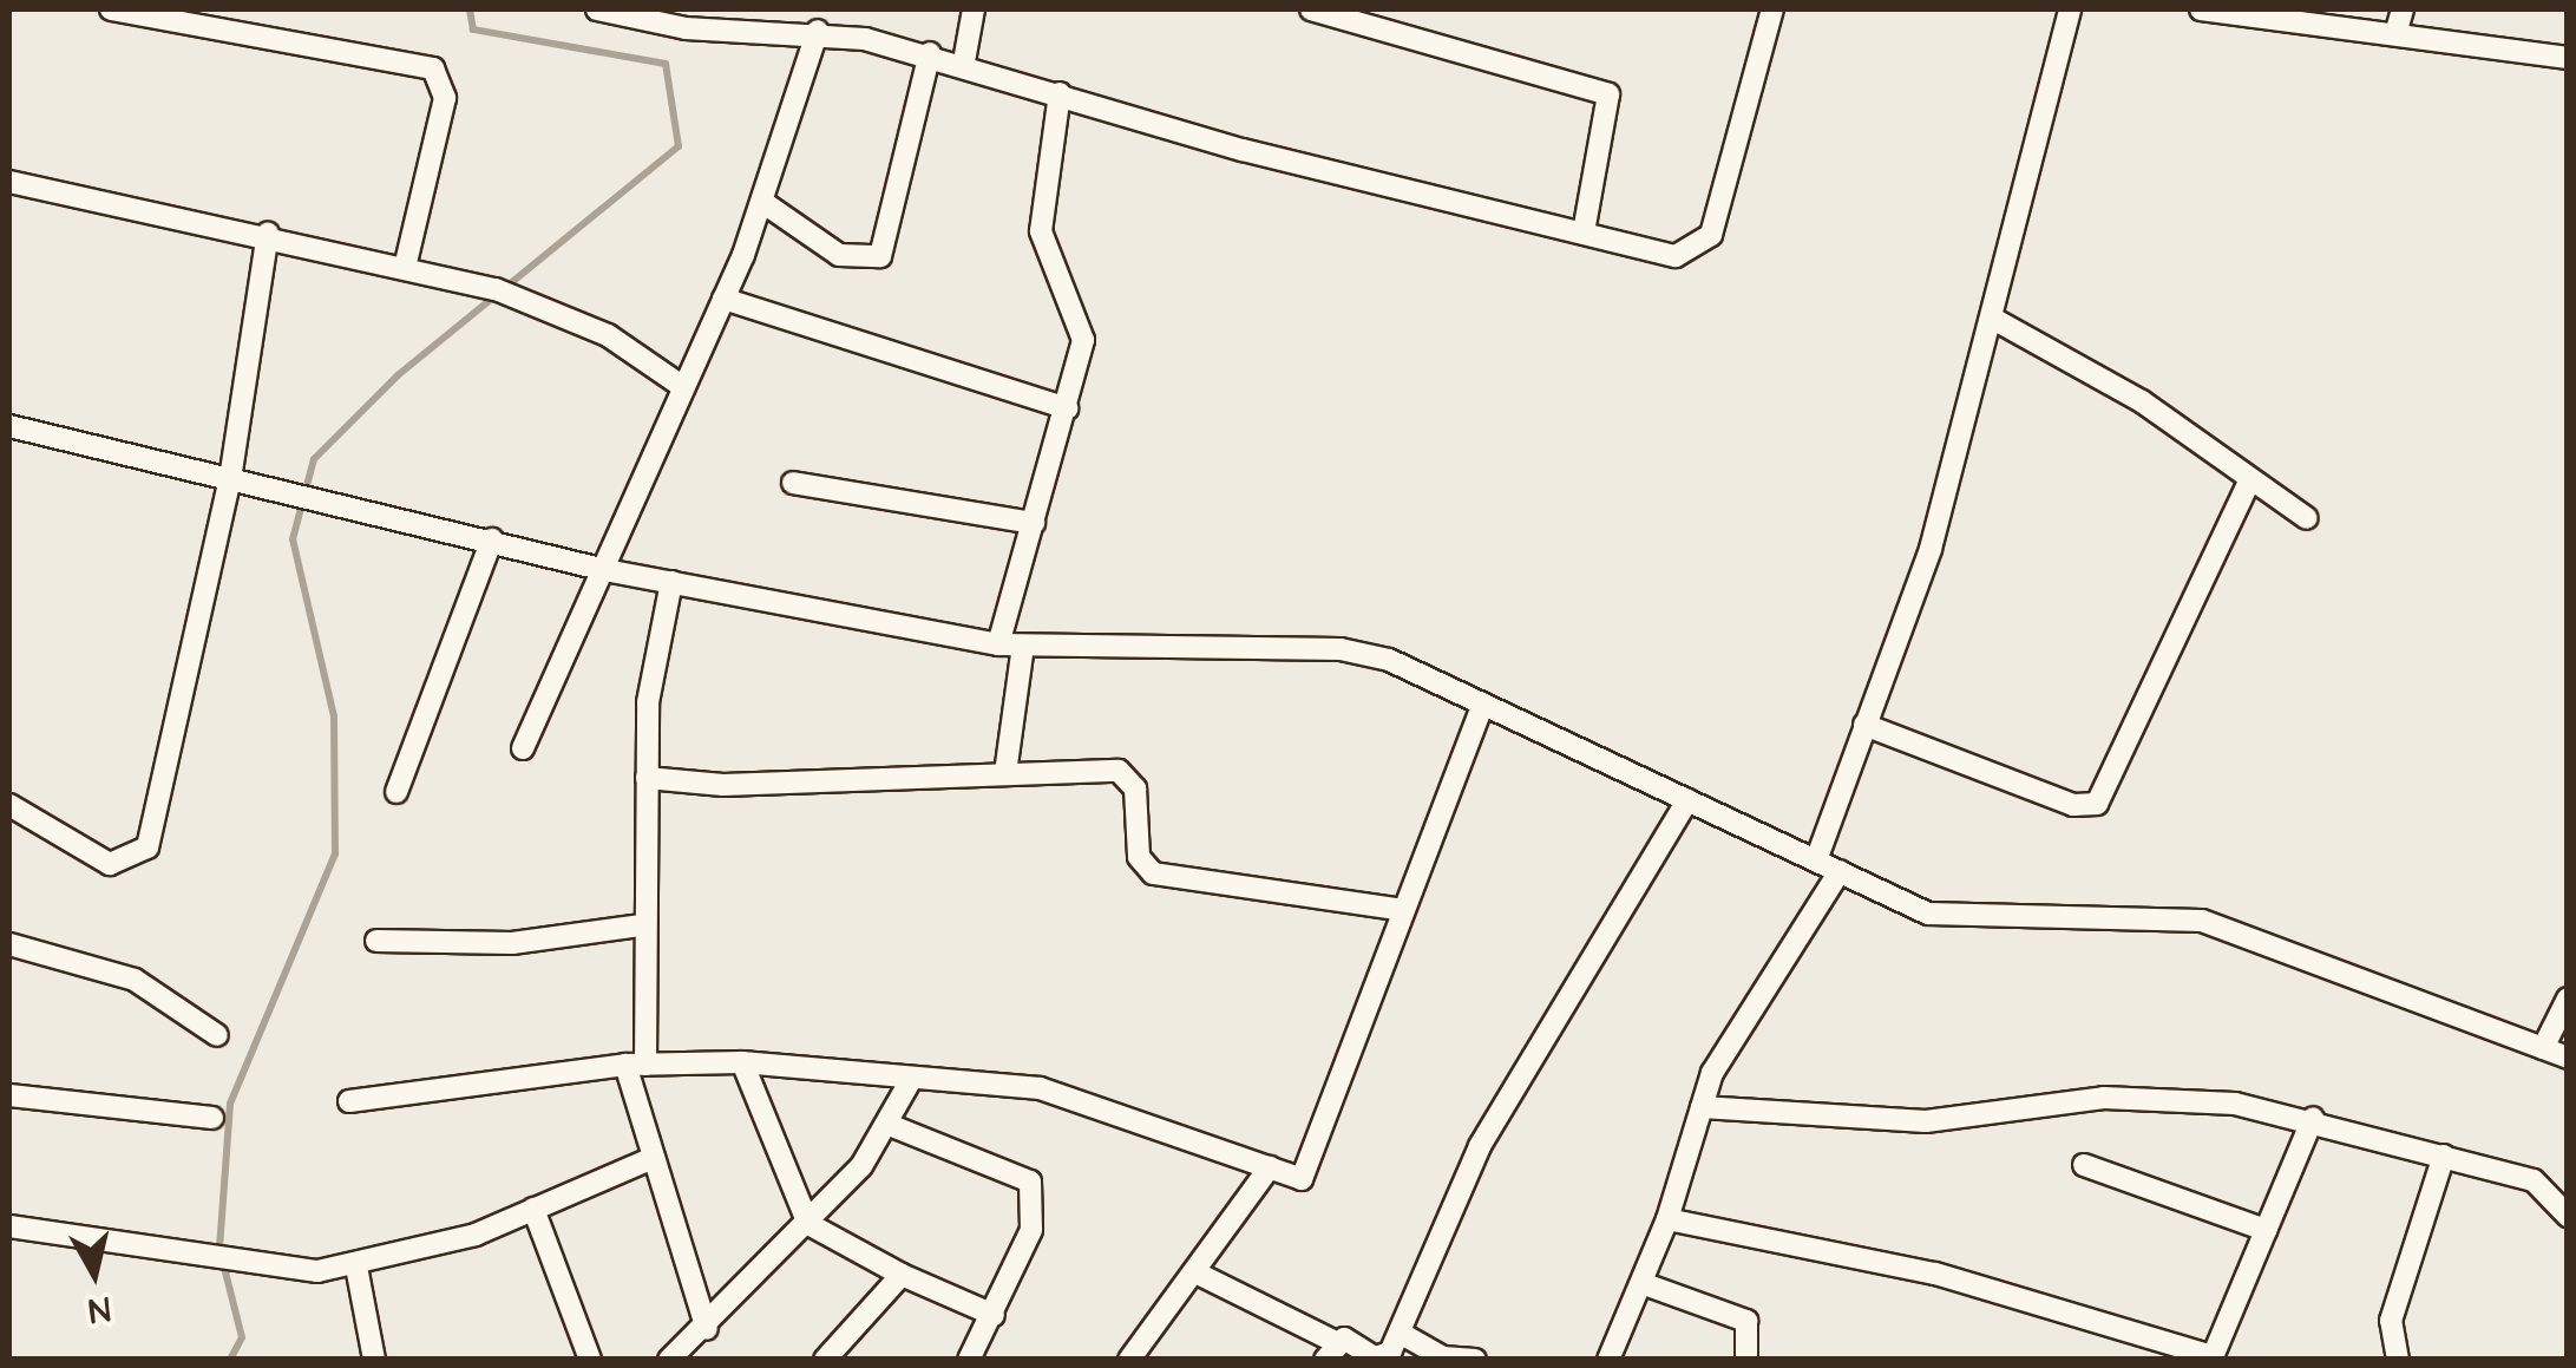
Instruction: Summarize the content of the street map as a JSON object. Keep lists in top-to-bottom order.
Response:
{
  "north": "bottom"
}
